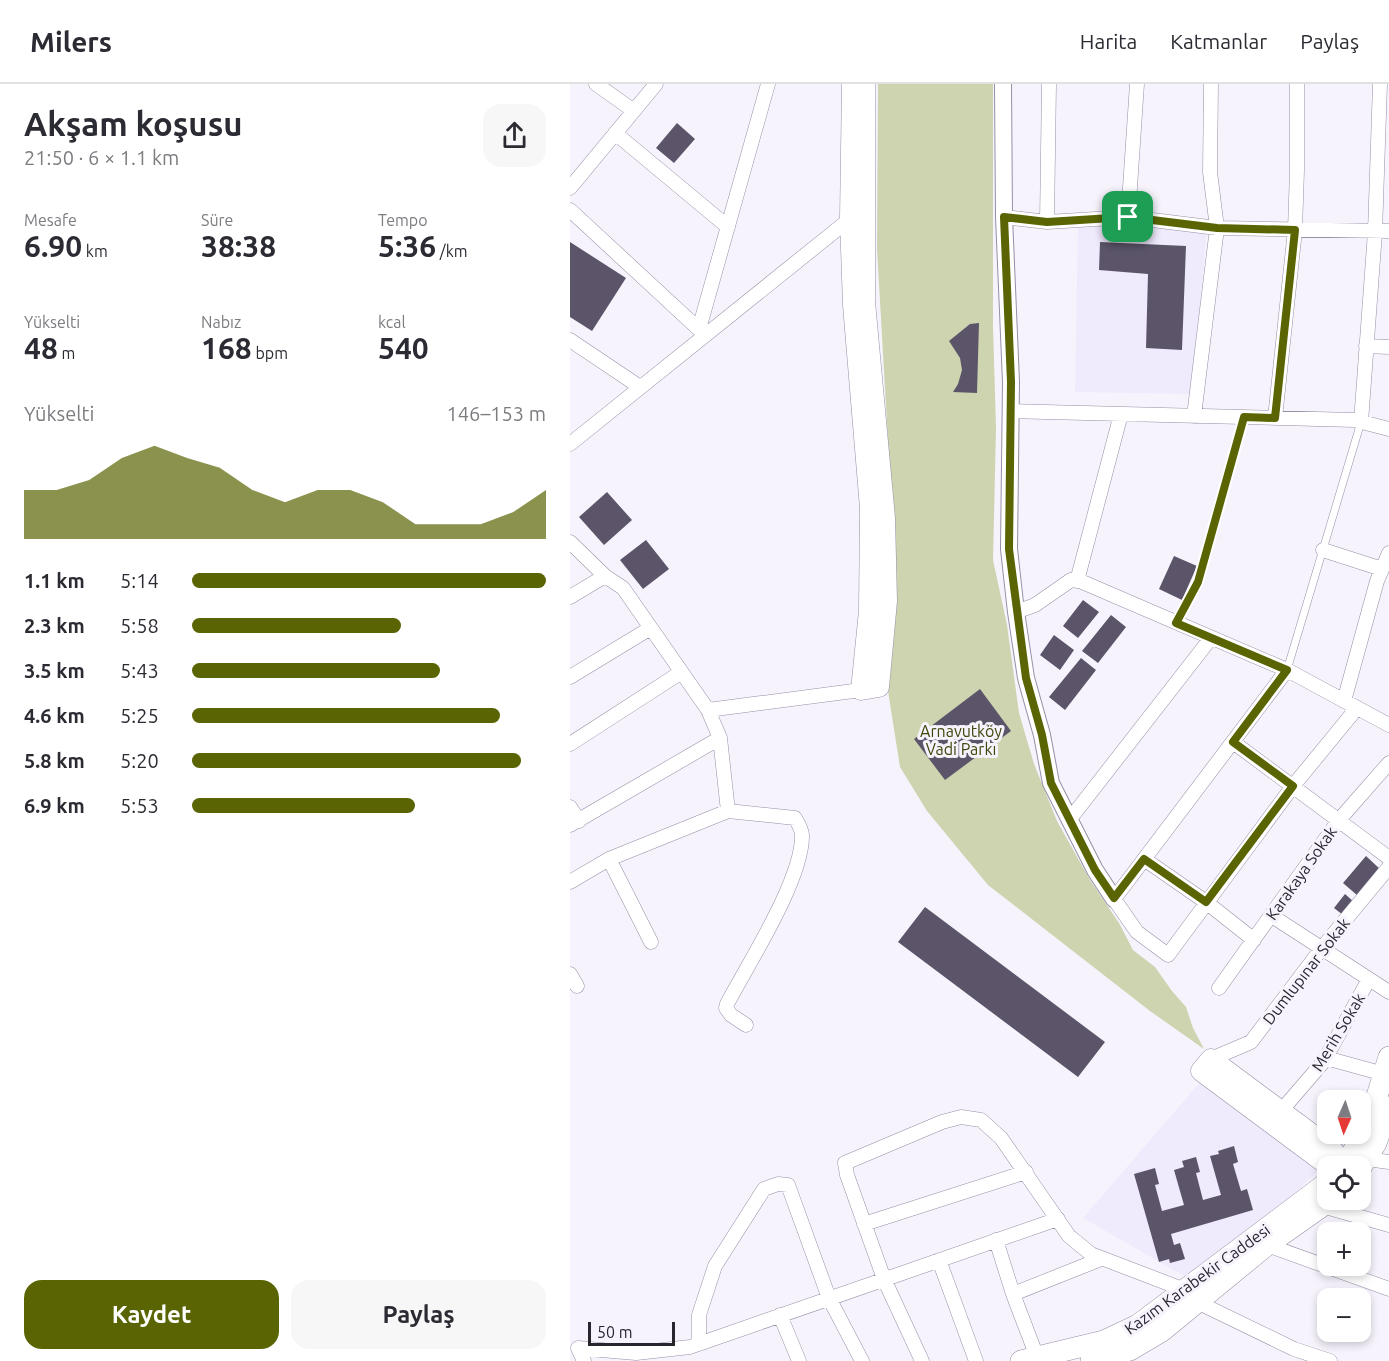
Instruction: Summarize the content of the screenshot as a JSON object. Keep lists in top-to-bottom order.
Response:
{
  "streets": {
    "main road": ["Kazım Karabekir Caddesi"],
    "street": ["Karakaya Sokak", "Dumlupınar Sokak", "Merih Sokak"]
  },
  "parks": ["Arnavutköy Vadi Parkı"],
  "scale_bar": "50 m",
  "north": "bottom",
  "page": {
    "header": "Milers",
    "nav": ["Harita", "Katmanlar", "Paylaş"],
    "heading": ["Akşam koşusu", "21:50 · 6 × 1.1 km"],
    "stats": [
      ["Mesafe", "6.90 km"],
      ["Süre", "38:38"],
      ["Tempo", "5:36 /km"],
      ["Yükselti", "48 m"],
      ["Nabız", "168 bpm"],
      ["kcal", "540"]
    ],
    "chart": ["Yükselti", "146–153 m"],
    "list": [
      {
        "name": "1.1 km",
        "note": "5:14"
      },
      {
        "name": "2.3 km",
        "note": "5:58"
      },
      {
        "name": "3.5 km",
        "note": "5:43"
      },
      {
        "name": "4.6 km",
        "note": "5:25"
      },
      {
        "name": "5.8 km",
        "note": "5:20"
      },
      {
        "name": "6.9 km",
        "note": "5:53"
      }
    ],
    "map_buttons": ["+", "−"],
    "buttons": ["Kaydet", "Paylaş"],
    "scale": "50 m"
  }
}
